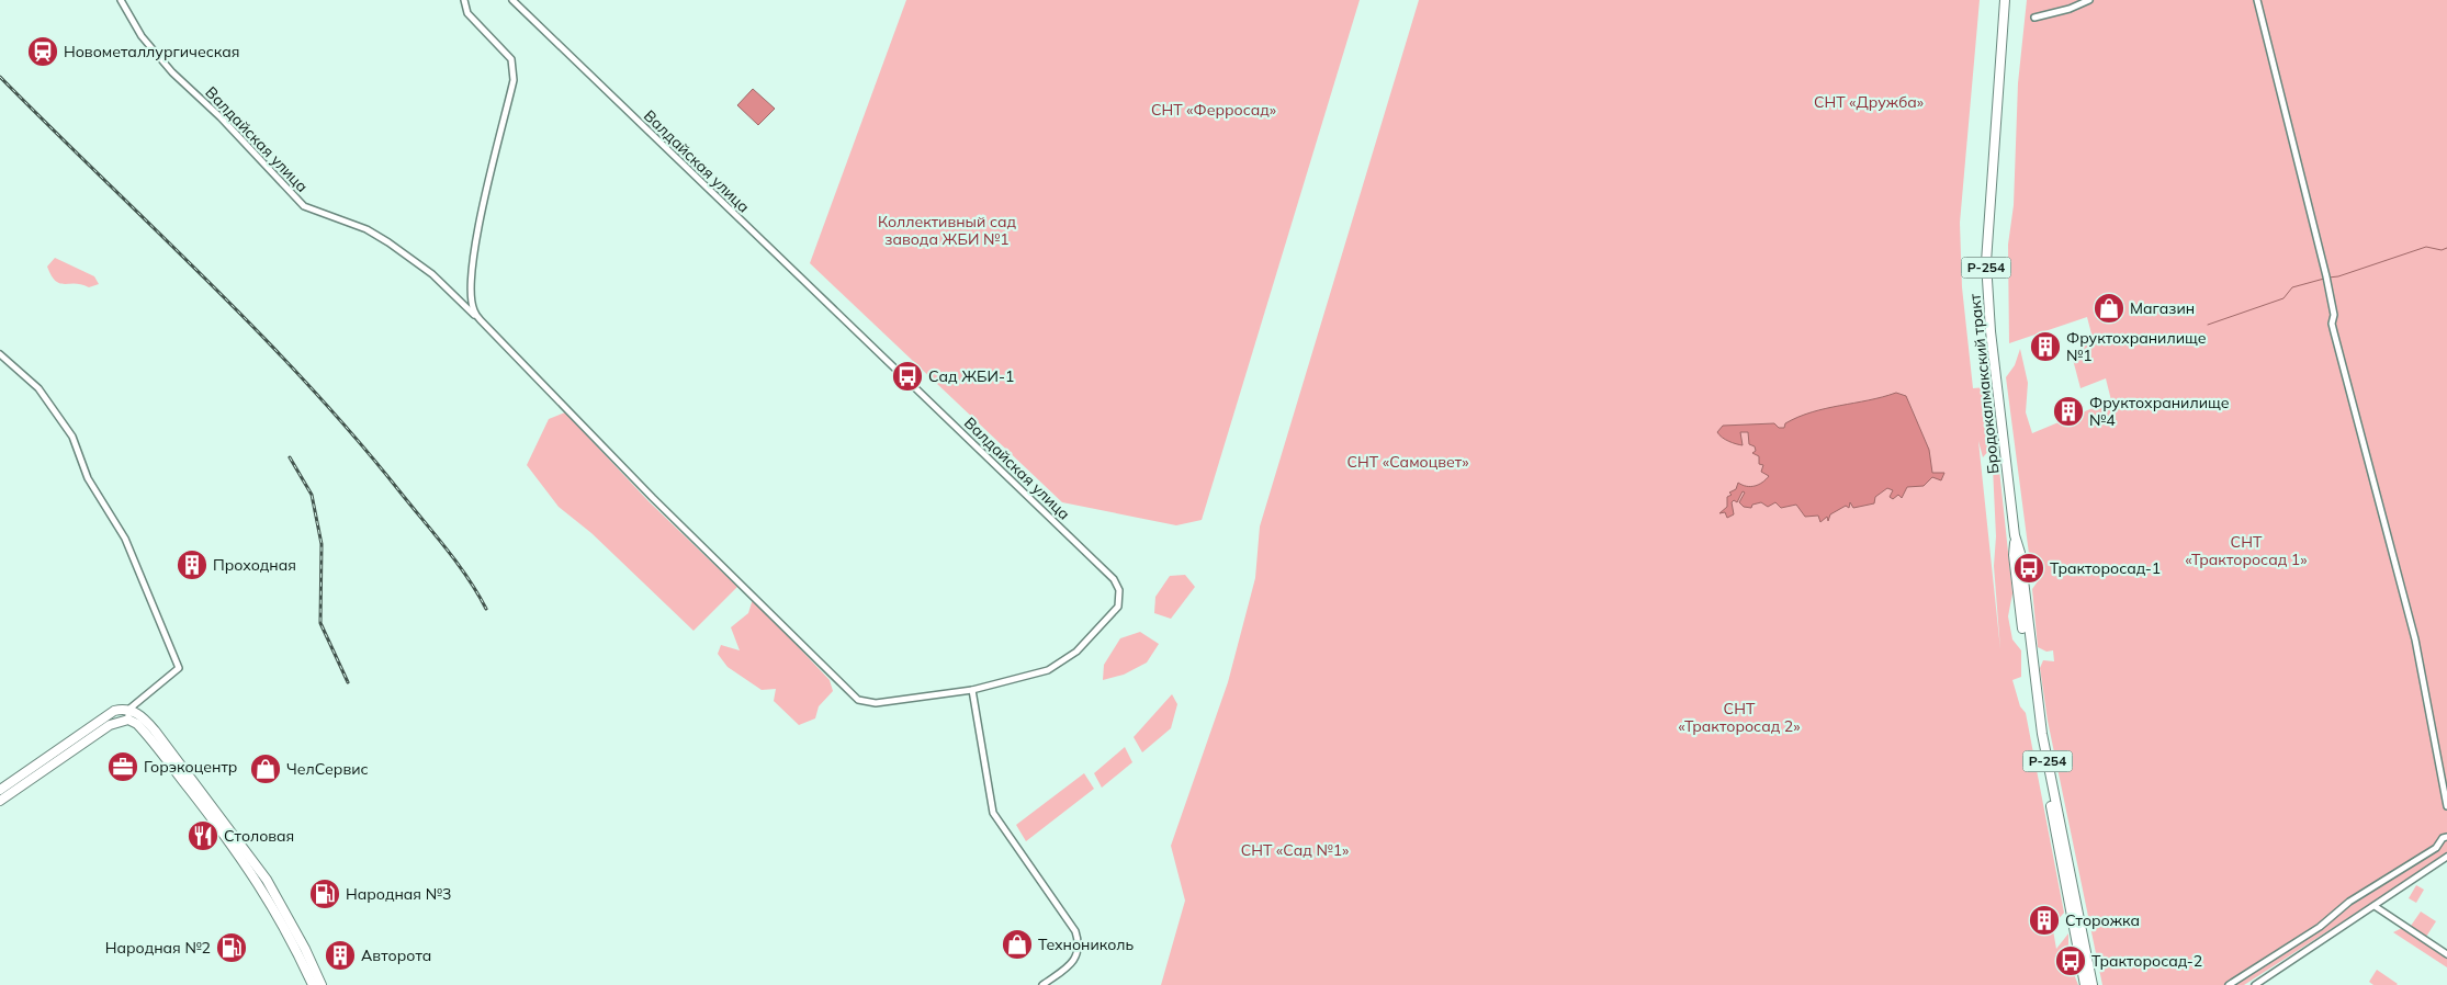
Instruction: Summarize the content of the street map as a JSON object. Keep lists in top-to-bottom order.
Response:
{
  "streets": {
    "main road": ["Р-254", "Бродокалмакский тракт"],
    "street": ["Валдайская улица"]
  },
  "parks": [
    "СНТ «Дружба»",
    "СНТ «Ферросад»",
    "Коллективный сад завода ЖБИ №1",
    "СНТ «Самоцвет»",
    "СНТ «Тракторосад 1»",
    "СНТ «Тракторосад 2»",
    "СНТ «Сад №1»"
  ],
  "places": {
    "station": ["Новометаллургическая"],
    "shop": ["Магазин", "ЧелСервис", "Технониколь"],
    "building": [
      "Фруктохранилище №1",
      "Фруктохранилище №4",
      "Проходная",
      "Сторожка",
      "Авторота"
    ],
    "bus stop": ["Сад ЖБИ-1", "Тракторосад-1", "Тракторосад-2"],
    "office": ["Горэкоцентр"],
    "restaurant": ["Столовая"],
    "fuel station": ["Народная №3", "Народная №2"]
  }
}
